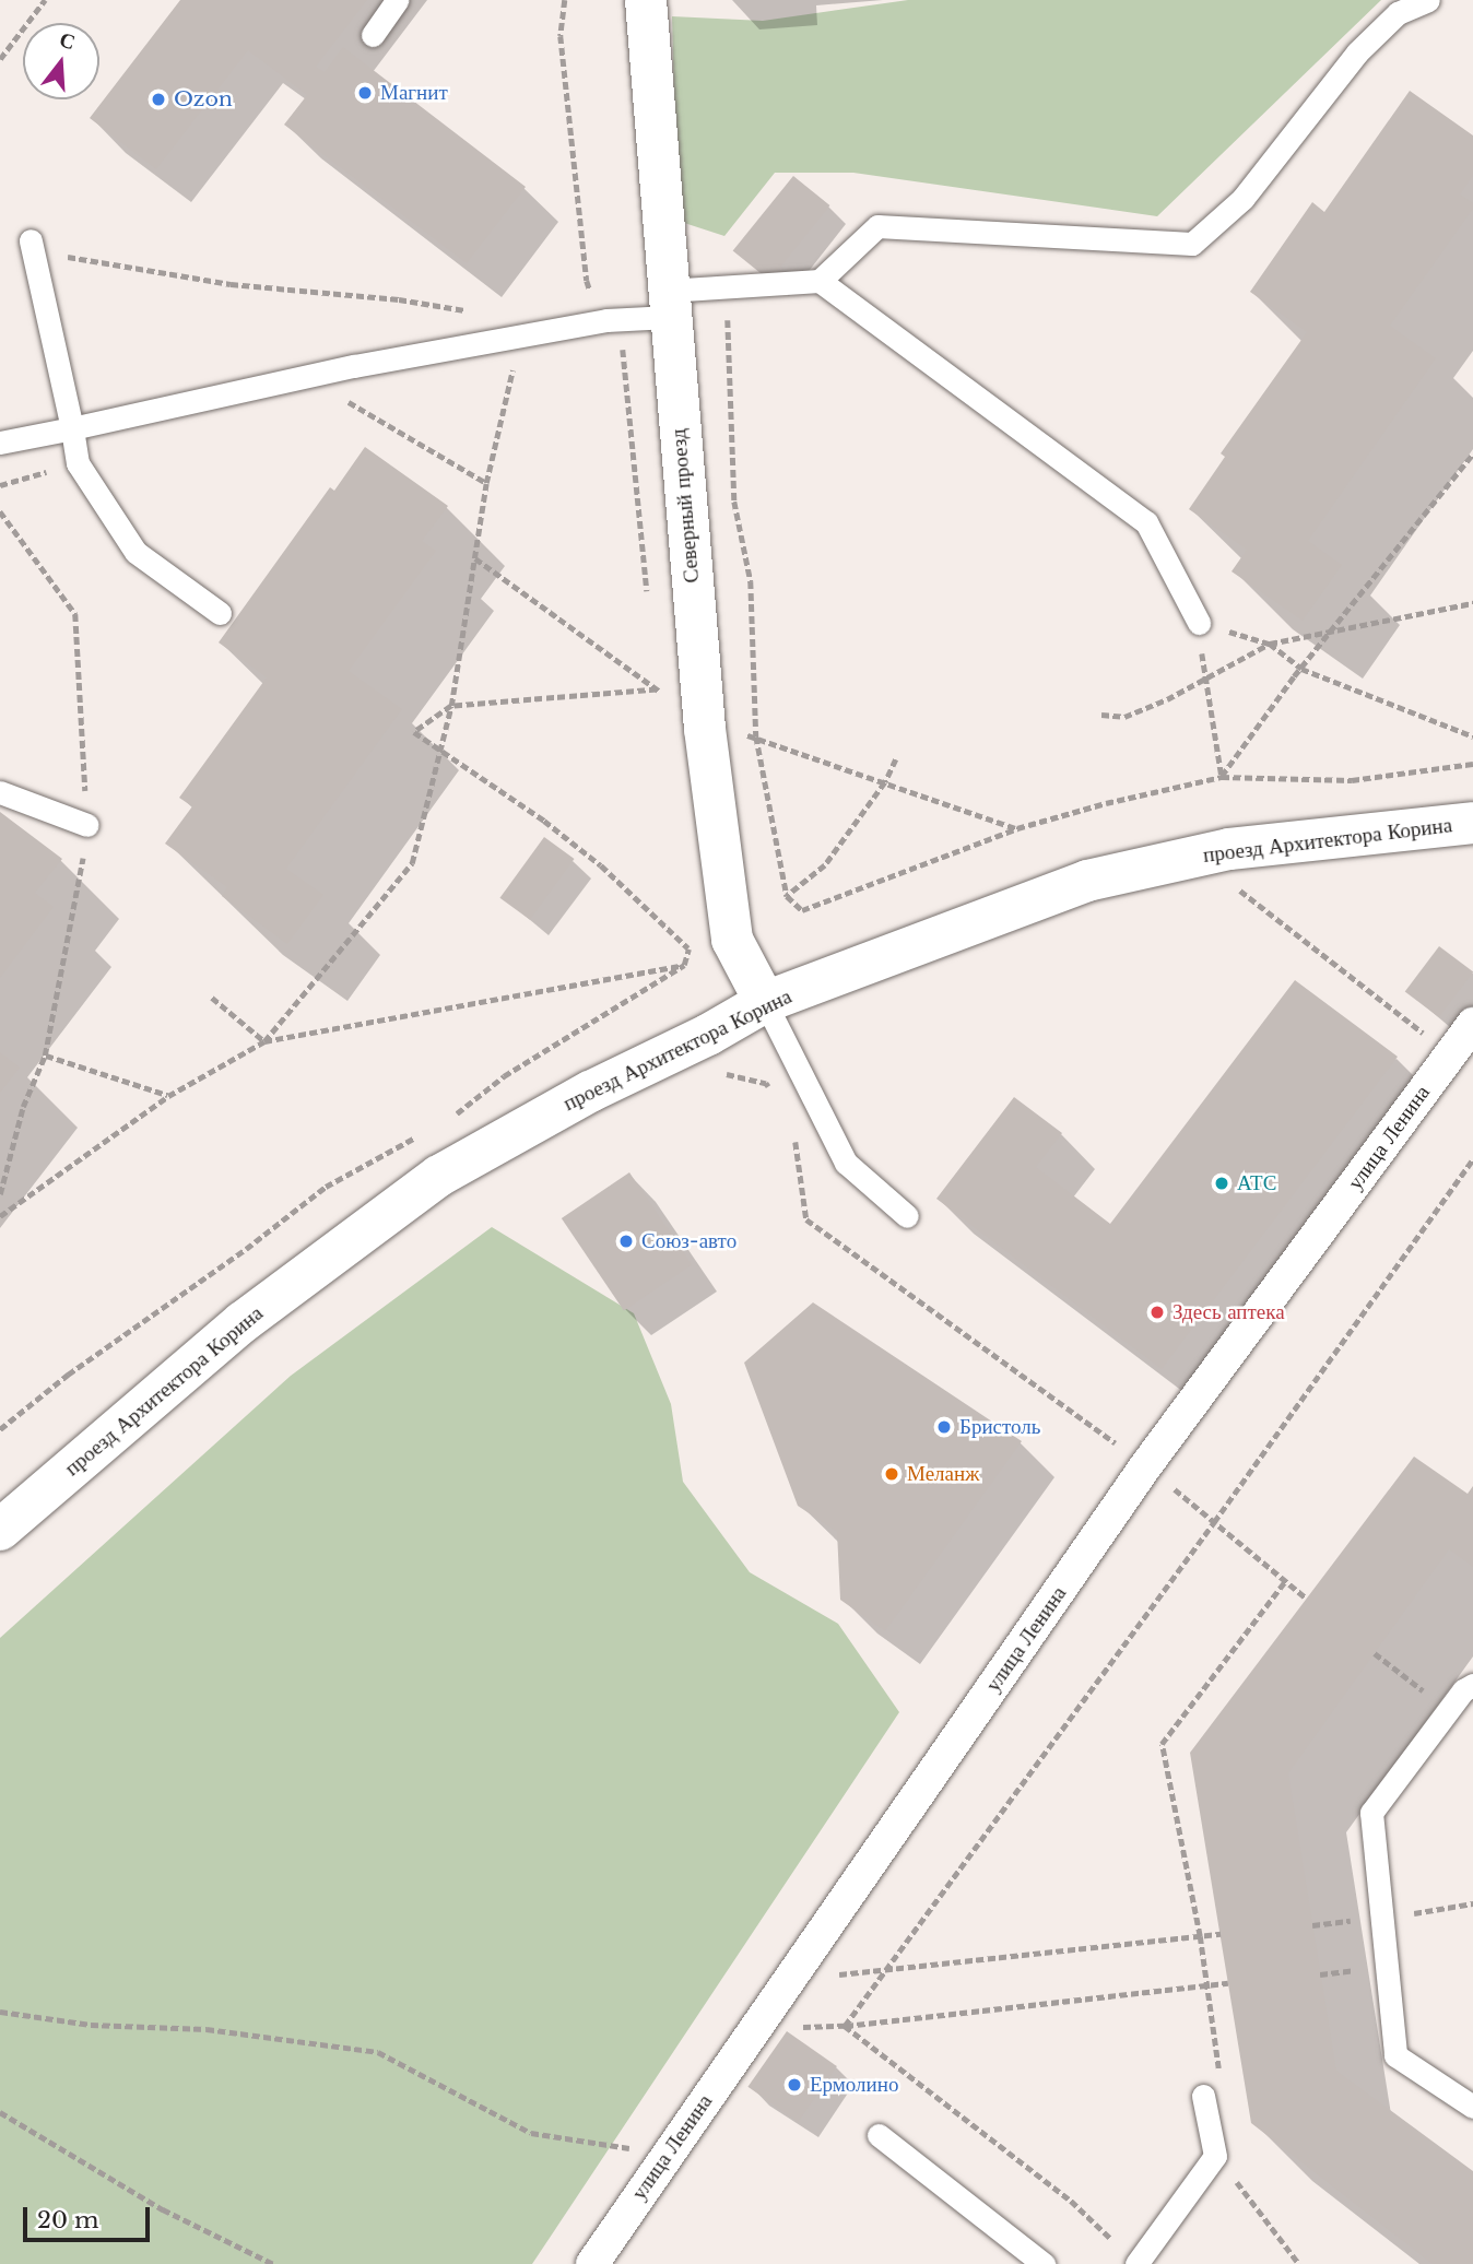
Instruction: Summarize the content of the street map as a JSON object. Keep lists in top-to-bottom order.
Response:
{
  "streets": {
    "street": ["Северный проезд", "проезд Архитектора Корина", "улица Ленина"]
  },
  "crossings": [
    ["Северный проезд", "проезд Архитектора Корина"]
  ],
  "places": [
    "Магнит",
    "Ozon",
    "АТС",
    "Союз-авто",
    "Здесь аптека",
    "Бристоль",
    "Меланж",
    "Ермолино"
  ],
  "scale_bar": "20 m",
  "north": "top"
}
